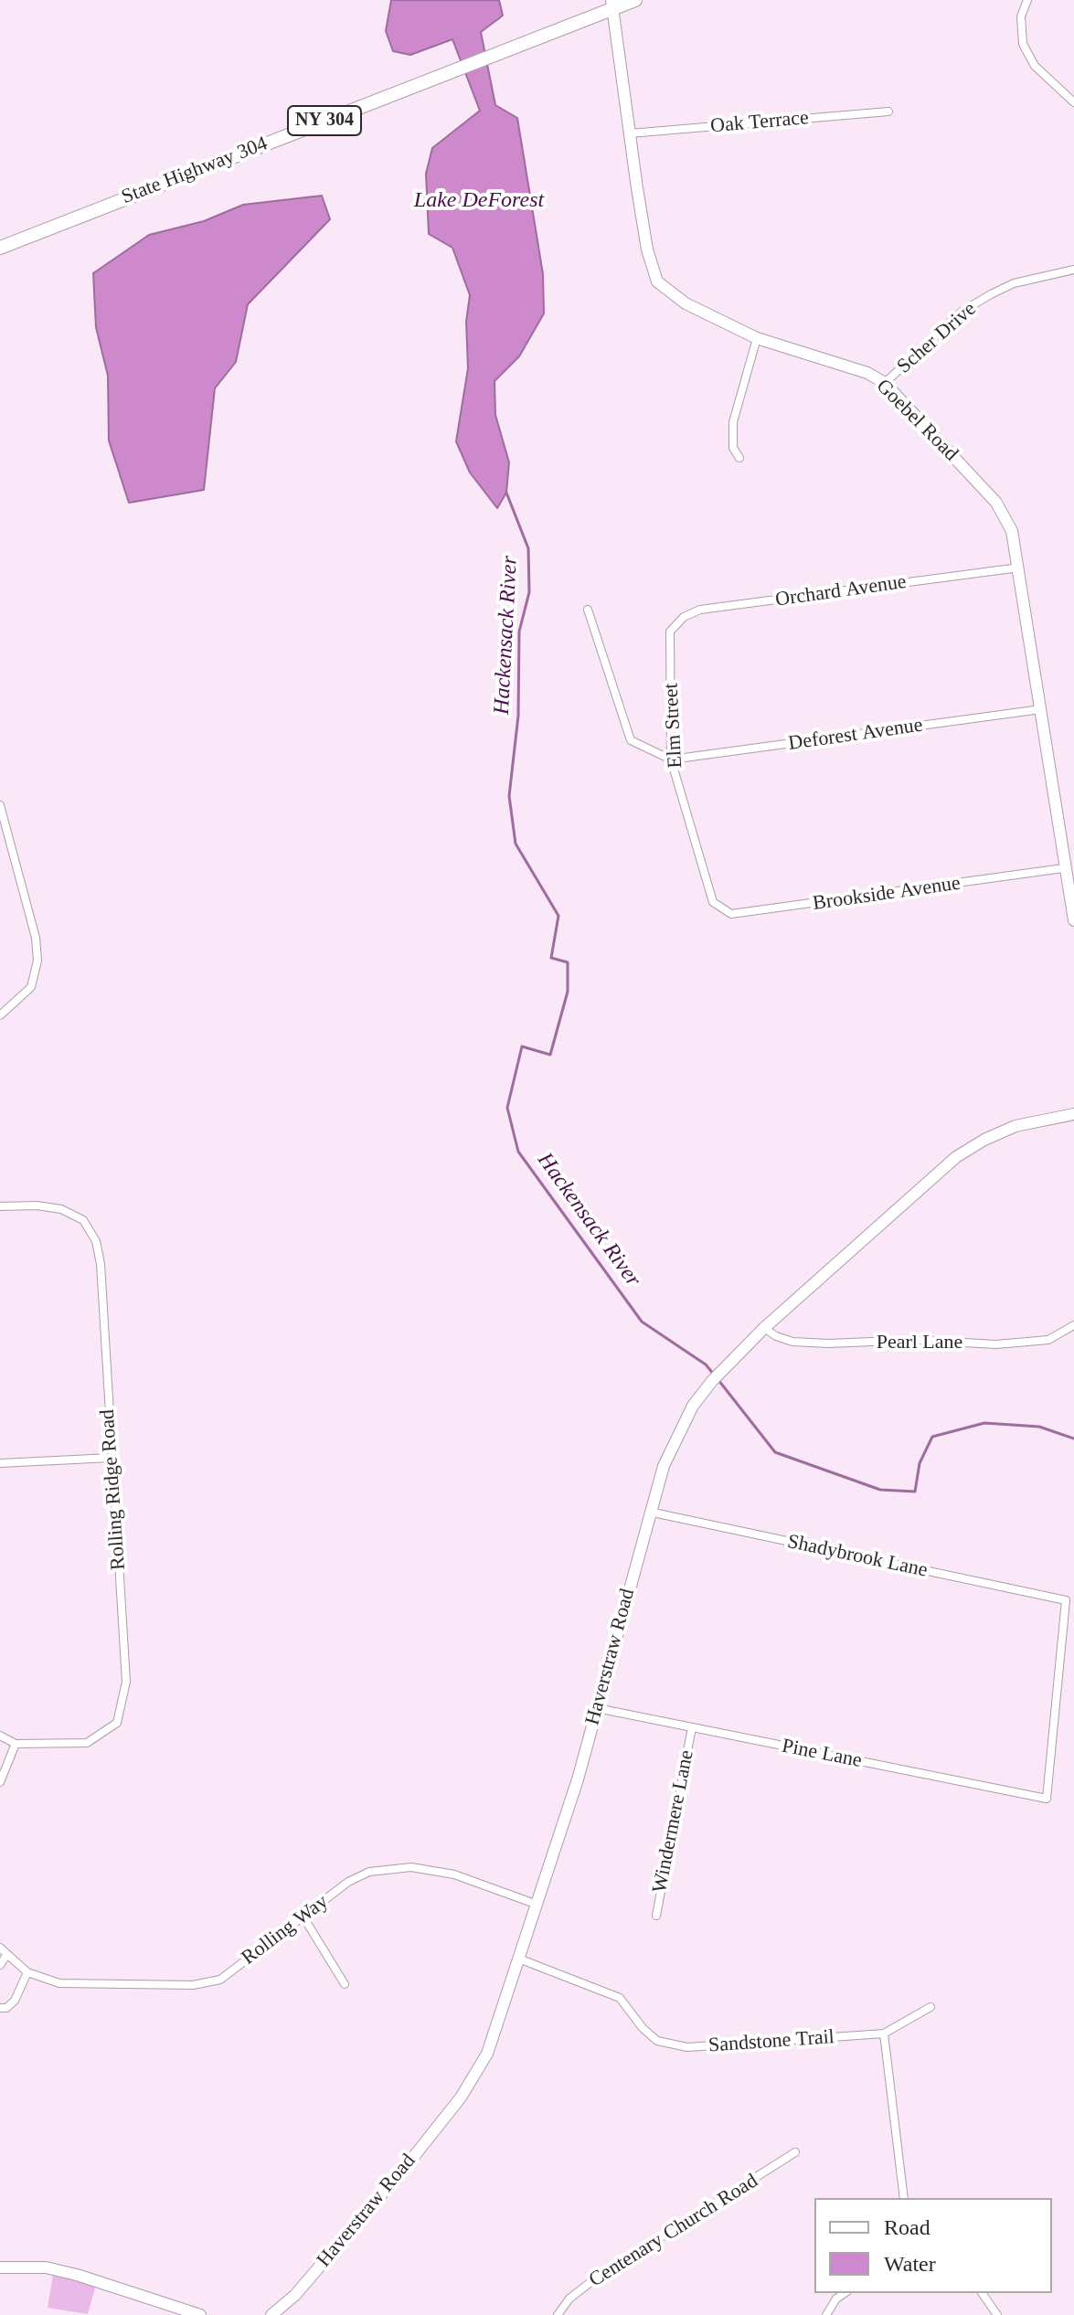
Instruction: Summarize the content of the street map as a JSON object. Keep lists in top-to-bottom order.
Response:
{
  "streets": {
    "main road": ["NY 304", "State Highway 304"],
    "street": [
      "Oak Terrace",
      "Scher Drive",
      "Goebel Road",
      "Orchard Avenue",
      "Elm Street",
      "Deforest Avenue",
      "Brookside Avenue",
      "Pearl Lane",
      "Rolling Ridge Road",
      "Shadybrook Lane",
      "Haverstraw Road",
      "Pine Lane",
      "Windermere Lane",
      "Rolling Way",
      "Sandstone Trail",
      "Centenary Church Road"
    ]
  },
  "crossings": [
    ["Oak Terrace", "Goebel Road"],
    ["State Highway 304", "Goebel Road"],
    ["Scher Drive", "Goebel Road"],
    ["Goebel Road", "Orchard Avenue"],
    ["Goebel Road", "Deforest Avenue"],
    ["Goebel Road", "Brookside Avenue"],
    ["Orchard Avenue", "Elm Street"],
    ["Elm Street", "Deforest Avenue"],
    ["Elm Street", "Brookside Avenue"],
    ["Pearl Lane", "Haverstraw Road"],
    ["Shadybrook Lane", "Haverstraw Road"],
    ["Shadybrook Lane", "Pine Lane"],
    ["Haverstraw Road", "Pine Lane"],
    ["Haverstraw Road", "Rolling Way"],
    ["Haverstraw Road", "Sandstone Trail"],
    ["Pine Lane", "Windermere Lane"]
  ],
  "water": ["Lake DeForest", "Hackensack River"],
  "legend": ["Road", "Water"]
}
